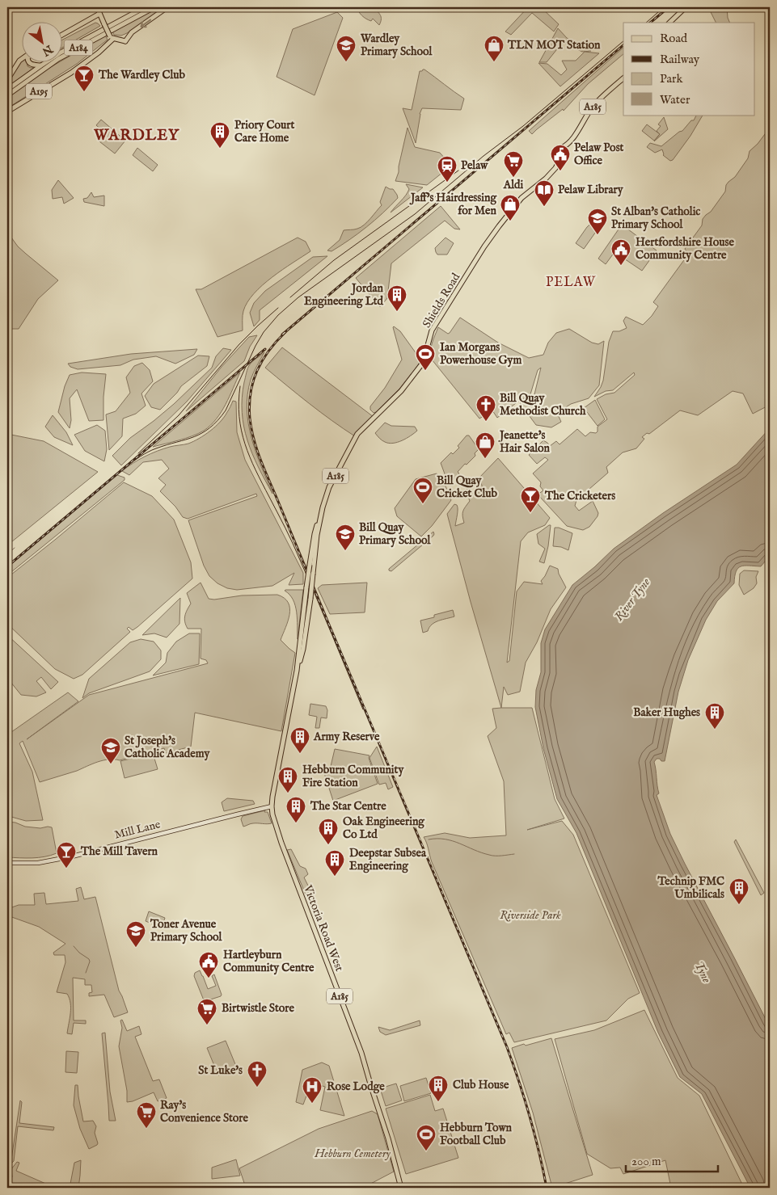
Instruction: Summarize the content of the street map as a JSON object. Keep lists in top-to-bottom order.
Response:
{
  "streets": {
    "main road": [
      "A184",
      "A195",
      "A185",
      "Shields Road",
      "Mill Lane",
      "Victoria Road West"
    ]
  },
  "crossings": [
    ["A185", "Shields Road"],
    ["A185", "Victoria Road West"],
    ["Mill Lane", "Victoria Road West"]
  ],
  "districts": ["WARDLEY", "PELAW"],
  "water": ["River Tyne", "Tyne"],
  "parks": ["Riverside Park", "Hebburn Cemetery"],
  "places": {
    "school or university": [
      "Wardley Primary School",
      "St Alban's Catholic Primary School",
      "Bill Quay Primary School",
      "St Joseph's Catholic Academy",
      "Toner Avenue Primary School"
    ],
    "shop": ["TLN MOT Station", "Jaff's Hairdressing for Men", "Jeanette's Hair Salon"],
    "bar": ["The Wardley Club", "The Cricketers", "The Mill Tavern"],
    "building": [
      "Priory Court Care Home",
      "Jordan Engineering Ltd",
      "Baker Hughes",
      "Army Reserve",
      "Hebburn Community Fire Station",
      "The Star Centre",
      "Oak Engineering Co Ltd",
      "Deepstar Subsea Engineering",
      "Technip FMC Umbilicals",
      "Club House"
    ],
    "public building": ["Pelaw Post Office", "Hertfordshire House Community Centre", "Hartleyburn Community Centre"],
    "supermarket": ["Aldi", "Birtwistle Store", "Ray's Convenience Store"],
    "station": ["Pelaw"],
    "library": ["Pelaw Library"],
    "sports": ["Ian Morgans Powerhouse Gym", "Bill Quay Cricket Club", "Hebburn Town Football Club"],
    "church": ["Bill Quay Methodist Church", "St Luke's"],
    "hospital": ["Rose Lodge"]
  },
  "legend": [
    "Road",
    "Railway",
    "Park",
    "Water"
  ],
  "scale_bar": "200 m",
  "north": "bottom right"
}
